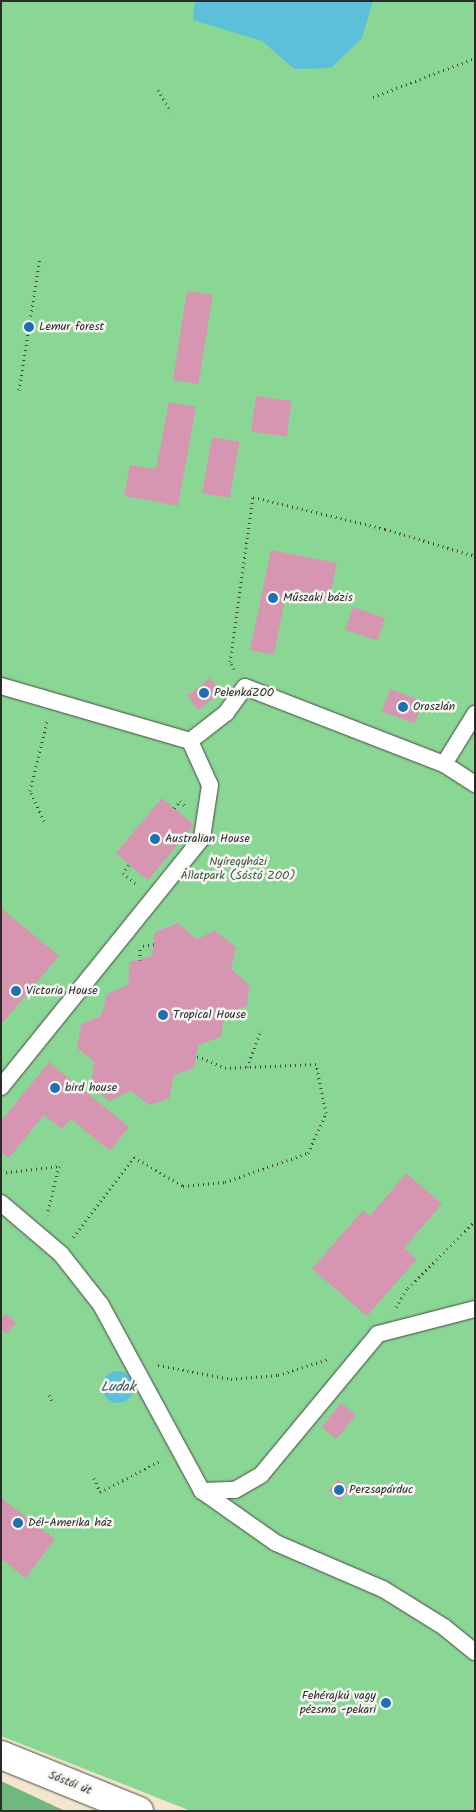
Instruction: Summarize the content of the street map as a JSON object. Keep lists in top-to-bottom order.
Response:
{
  "streets": {
    "street": ["Sóstói út"]
  },
  "water": ["Ludak"],
  "parks": ["Nyíregyházi Állatpark (Sóstó ZOO)"],
  "places": [
    "Lemur forest",
    "Műszaki bázis",
    "PelenkáZOO",
    "Oroszlán",
    "Australian House",
    "Victoria House",
    "Tropical House",
    "bird house",
    "Perzsapárduc",
    "Dél-Amerika ház",
    "Fehérajkú vagy pézsma -pekari"
  ]
}
